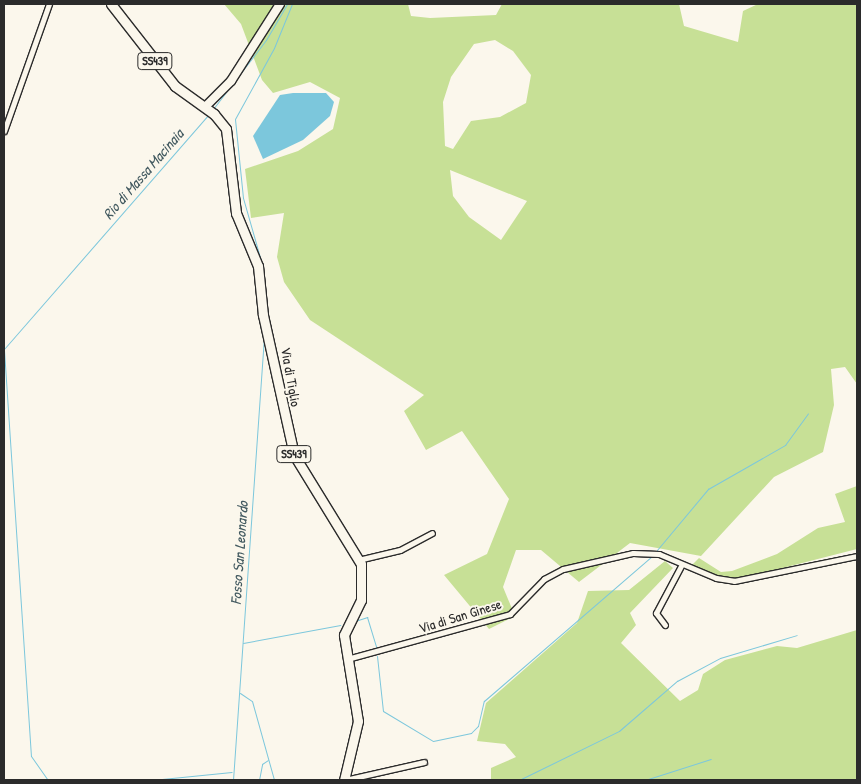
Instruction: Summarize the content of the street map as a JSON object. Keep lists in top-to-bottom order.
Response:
{
  "streets": {
    "main road": ["SS439", "Via di Tiglio"],
    "street": ["Via di San Ginese"]
  },
  "crossings": [
    ["Via di Tiglio", "Via di San Ginese"]
  ],
  "water": ["Rio di Massa Macinaia", "Fosso San Leonardo"]
}
